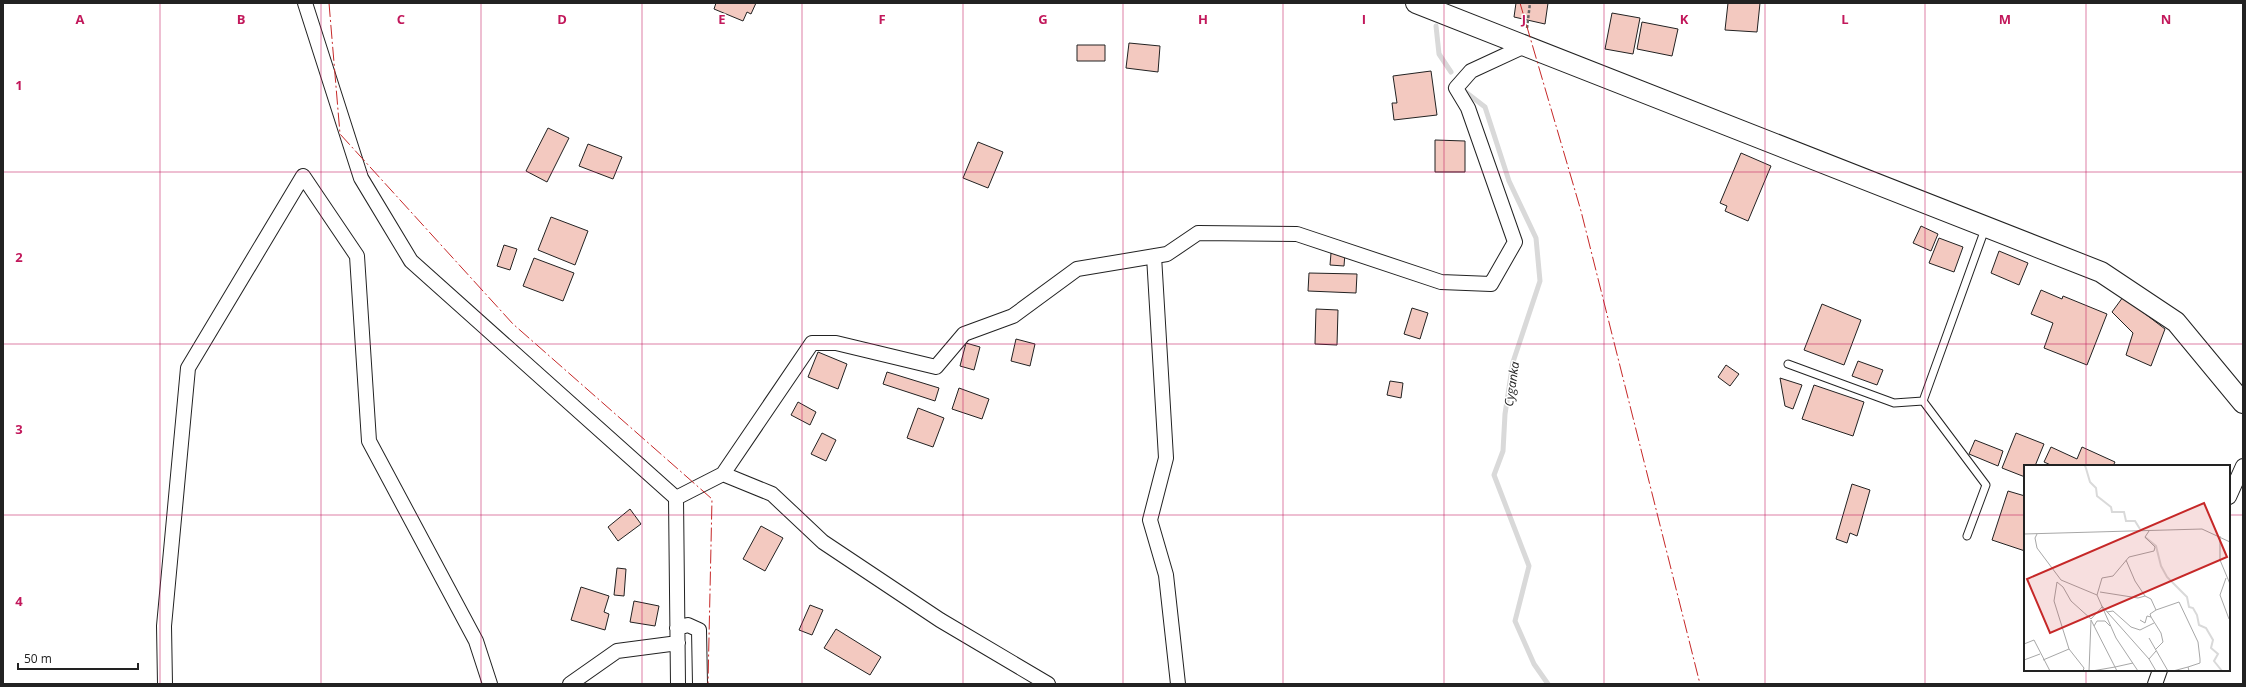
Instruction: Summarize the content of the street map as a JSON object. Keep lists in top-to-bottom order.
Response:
{
  "water": ["Cyganka"],
  "scale_bar": "50 m",
  "grid": {
    "columns": [
      "A",
      "B",
      "C",
      "D",
      "E",
      "F",
      "G",
      "H",
      "I",
      "J",
      "K",
      "L",
      "M",
      "N"
    ],
    "rows": [
      "1",
      "2",
      "3",
      "4"
    ]
  }
}
